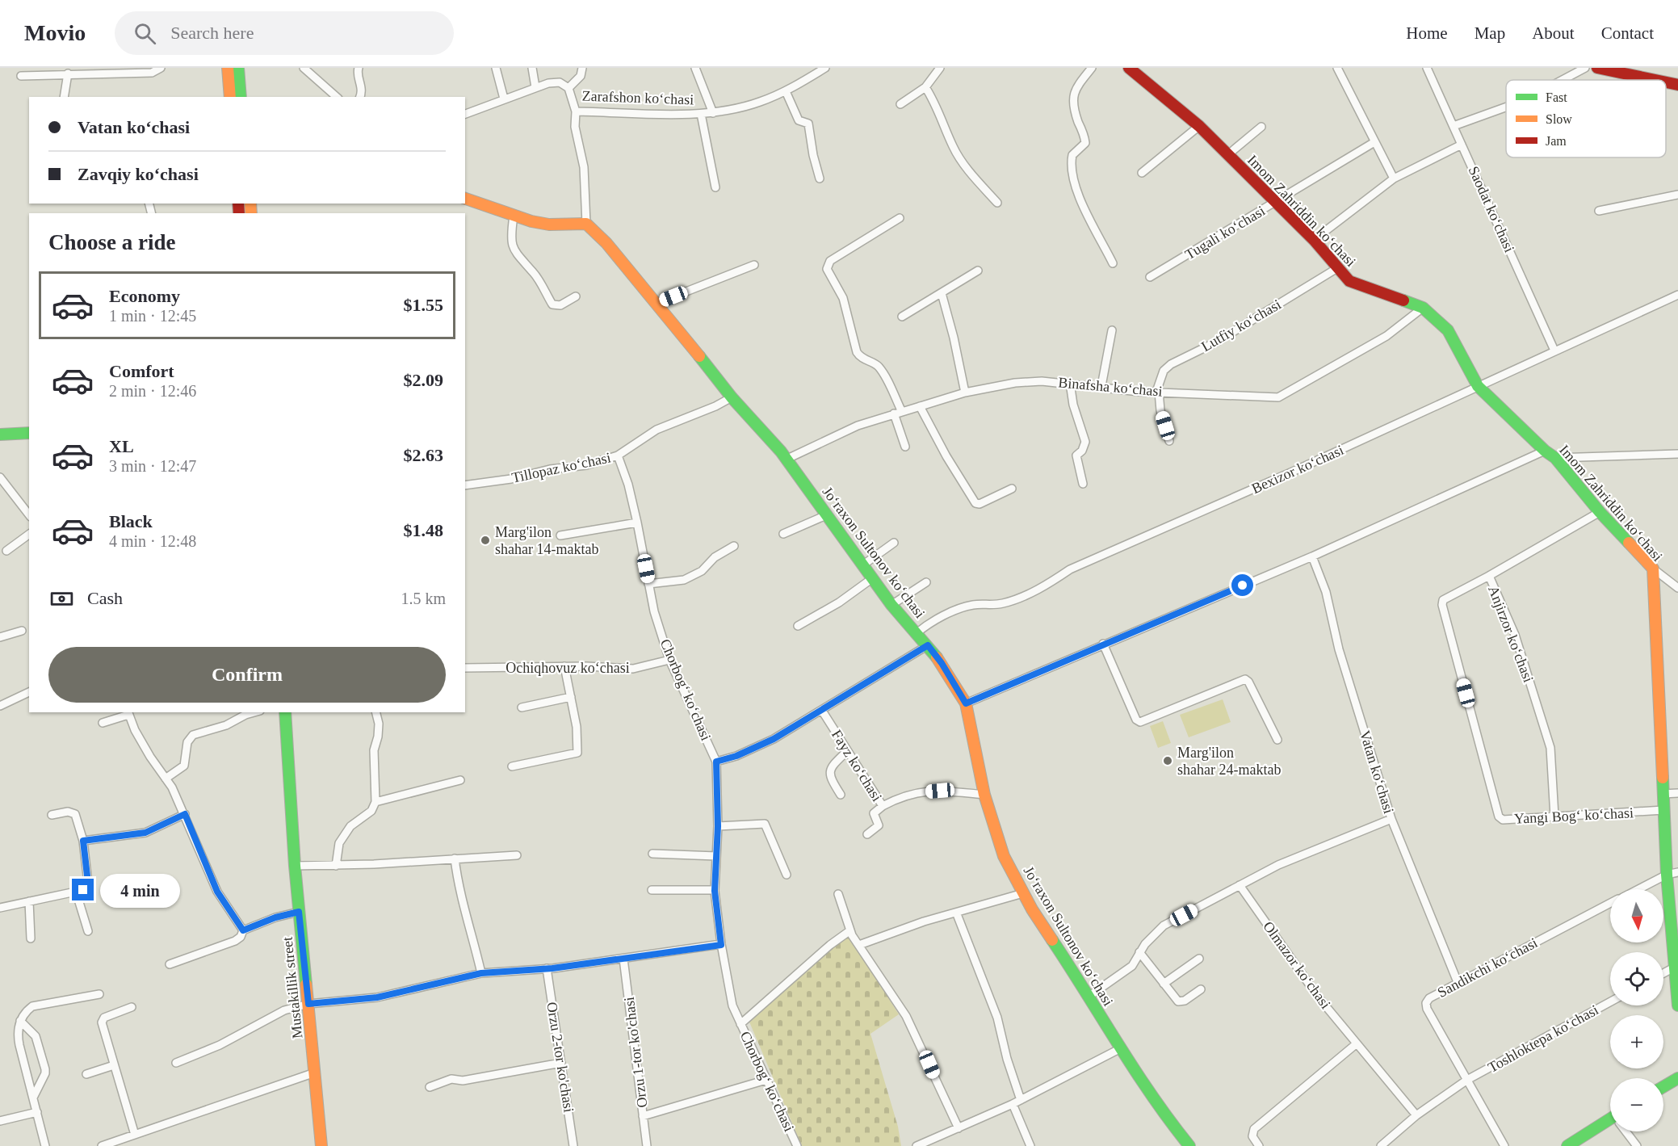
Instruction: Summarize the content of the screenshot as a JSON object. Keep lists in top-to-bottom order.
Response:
{
  "streets": {
    "street": [
      "Zarafshon koʻchasi",
      "Saodat koʻchasi",
      "Imom Zahriddin koʻchasi",
      "Tugali koʻchasi",
      "Lutfiy koʻchasi",
      "Binafsha koʻchasi",
      "Tillopaz koʻchasi",
      "Bexizor koʻchasi",
      "Joʻraxon Sultonov koʻchasi",
      "Anjirzor koʻchasi",
      "Ochiqhovuz koʻchasi",
      "Chorbogʻ koʻchasi",
      "Fayz koʻchasi",
      "Vatan koʻchasi",
      "Yangi Bogʻ koʻchasi",
      "Olmazor koʻchasi",
      "Sandikchi koʻchasi",
      "Mustakillik street",
      "Toshloktepa koʻchasi",
      "Orzu 1-tor ko'chasi",
      "Orzu 2-tor ko'chasi"
    ]
  },
  "crossings": [
    ["Saodat koʻchasi", "Bexizor koʻchasi"],
    ["Imom Zahriddin koʻchasi", "Tugali koʻchasi"],
    ["Imom Zahriddin koʻchasi", "Lutfiy koʻchasi"],
    ["Imom Zahriddin koʻchasi", "Binafsha koʻchasi"],
    ["Imom Zahriddin koʻchasi", "Bexizor koʻchasi"],
    ["Imom Zahriddin koʻchasi", "Anjirzor koʻchasi"],
    ["Imom Zahriddin koʻchasi", "Yangi Bogʻ koʻchasi"],
    ["Imom Zahriddin koʻchasi", "Sandikchi koʻchasi"],
    ["Lutfiy koʻchasi", "Binafsha koʻchasi"],
    ["Binafsha koʻchasi", "Joʻraxon Sultonov koʻchasi"],
    ["Tillopaz koʻchasi", "Joʻraxon Sultonov koʻchasi"],
    ["Tillopaz koʻchasi", "Chorbogʻ koʻchasi"],
    ["Bexizor koʻchasi", "Joʻraxon Sultonov koʻchasi"],
    ["Joʻraxon Sultonov koʻchasi", "Fayz koʻchasi"],
    ["Anjirzor koʻchasi", "Yangi Bogʻ koʻchasi"],
    ["Ochiqhovuz koʻchasi", "Chorbogʻ koʻchasi"],
    ["Vatan koʻchasi", "Sandikchi koʻchasi"],
    ["Sandikchi koʻchasi", "Toshloktepa koʻchasi"]
  ],
  "places": ["Marg'ilon shahar 14-maktab", "Marg'ilon shahar 24-maktab"],
  "legend": ["Fast", "Slow", "Jam"],
  "north": "bottom",
  "page": {
    "header": "Movio",
    "search": "Search here",
    "nav": [
      "Home",
      "Map",
      "About",
      "Contact"
    ],
    "banner": ["Vatan koʻchasi", "Zavqiy koʻchasi"],
    "heading": "Choose a ride",
    "list": [
      {
        "name": "Economy",
        "note": "1 min · 12:45",
        "value": "$1.55"
      },
      {
        "name": "Comfort",
        "note": "2 min · 12:46",
        "value": "$2.09"
      },
      {
        "name": "XL",
        "note": "3 min · 12:47",
        "value": "$2.63"
      },
      {
        "name": "Black",
        "note": "4 min · 12:48",
        "value": "$1.48"
      }
    ],
    "pay": ["Cash", "1.5 km"],
    "buttons": "Confirm",
    "bubble": "4 min",
    "map_buttons": ["+", "−"]
  }
}
